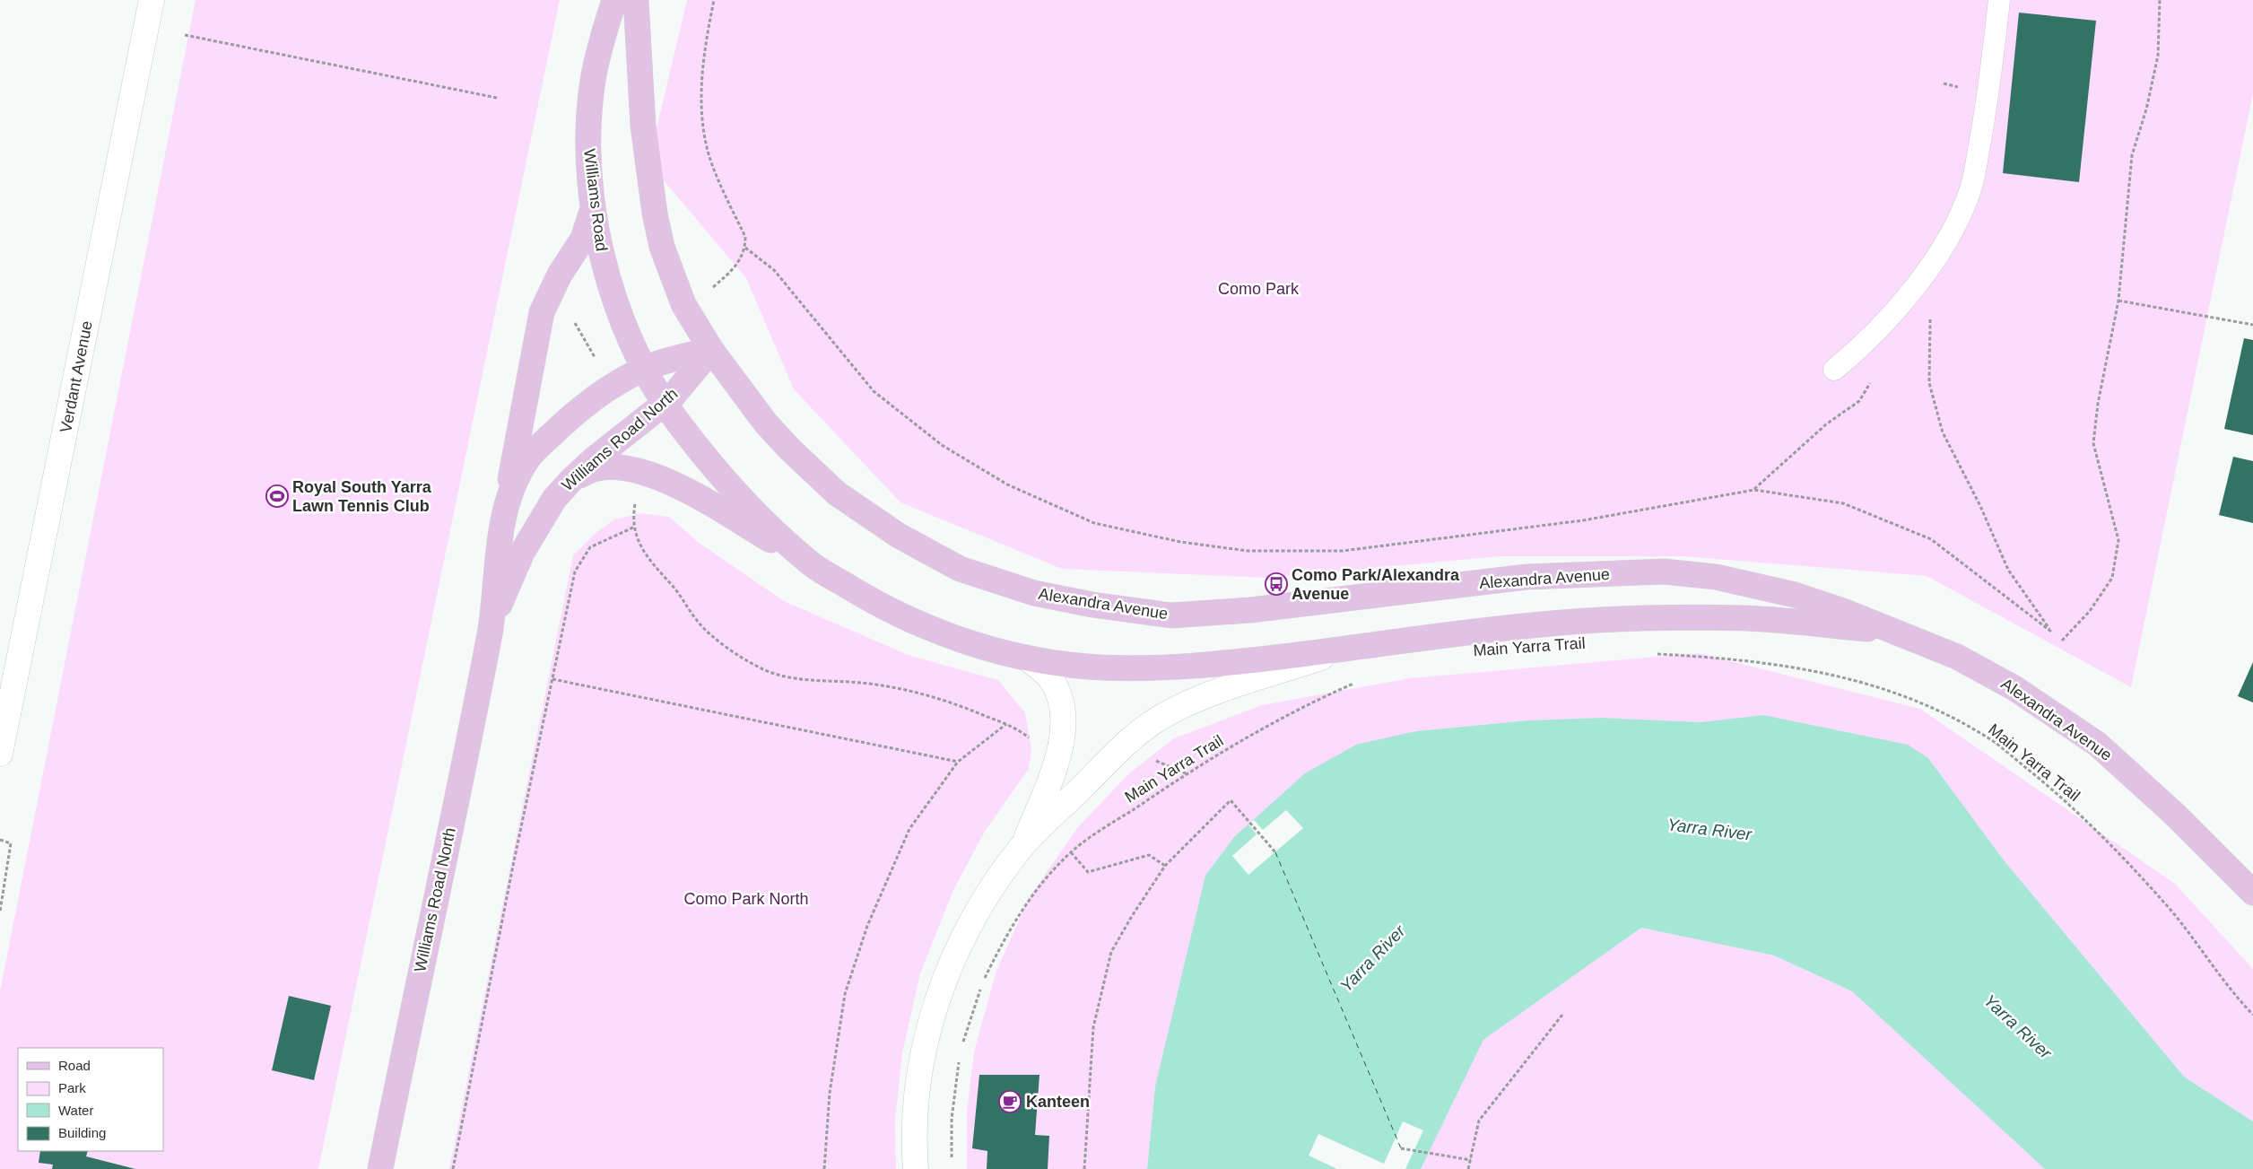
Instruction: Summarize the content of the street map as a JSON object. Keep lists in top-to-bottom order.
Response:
{
  "streets": {
    "main road": ["Williams Road", "Williams Road North", "Alexandra Avenue"],
    "street": ["Verdant Avenue"],
    "path": ["Main Yarra Trail"]
  },
  "crossings": [
    ["Williams Road", "Williams Road North"],
    ["Williams Road", "Alexandra Avenue"],
    ["Williams Road North", "Alexandra Avenue"]
  ],
  "water": ["Yarra River"],
  "parks": ["Como Park", "Como Park North"],
  "places": {
    "sports": ["Royal South Yarra Lawn Tennis Club"],
    "bus stop": ["Como Park/Alexandra Avenue"],
    "cafe": ["Kanteen"]
  },
  "legend": [
    "Road",
    "Park",
    "Water",
    "Building"
  ]
}
